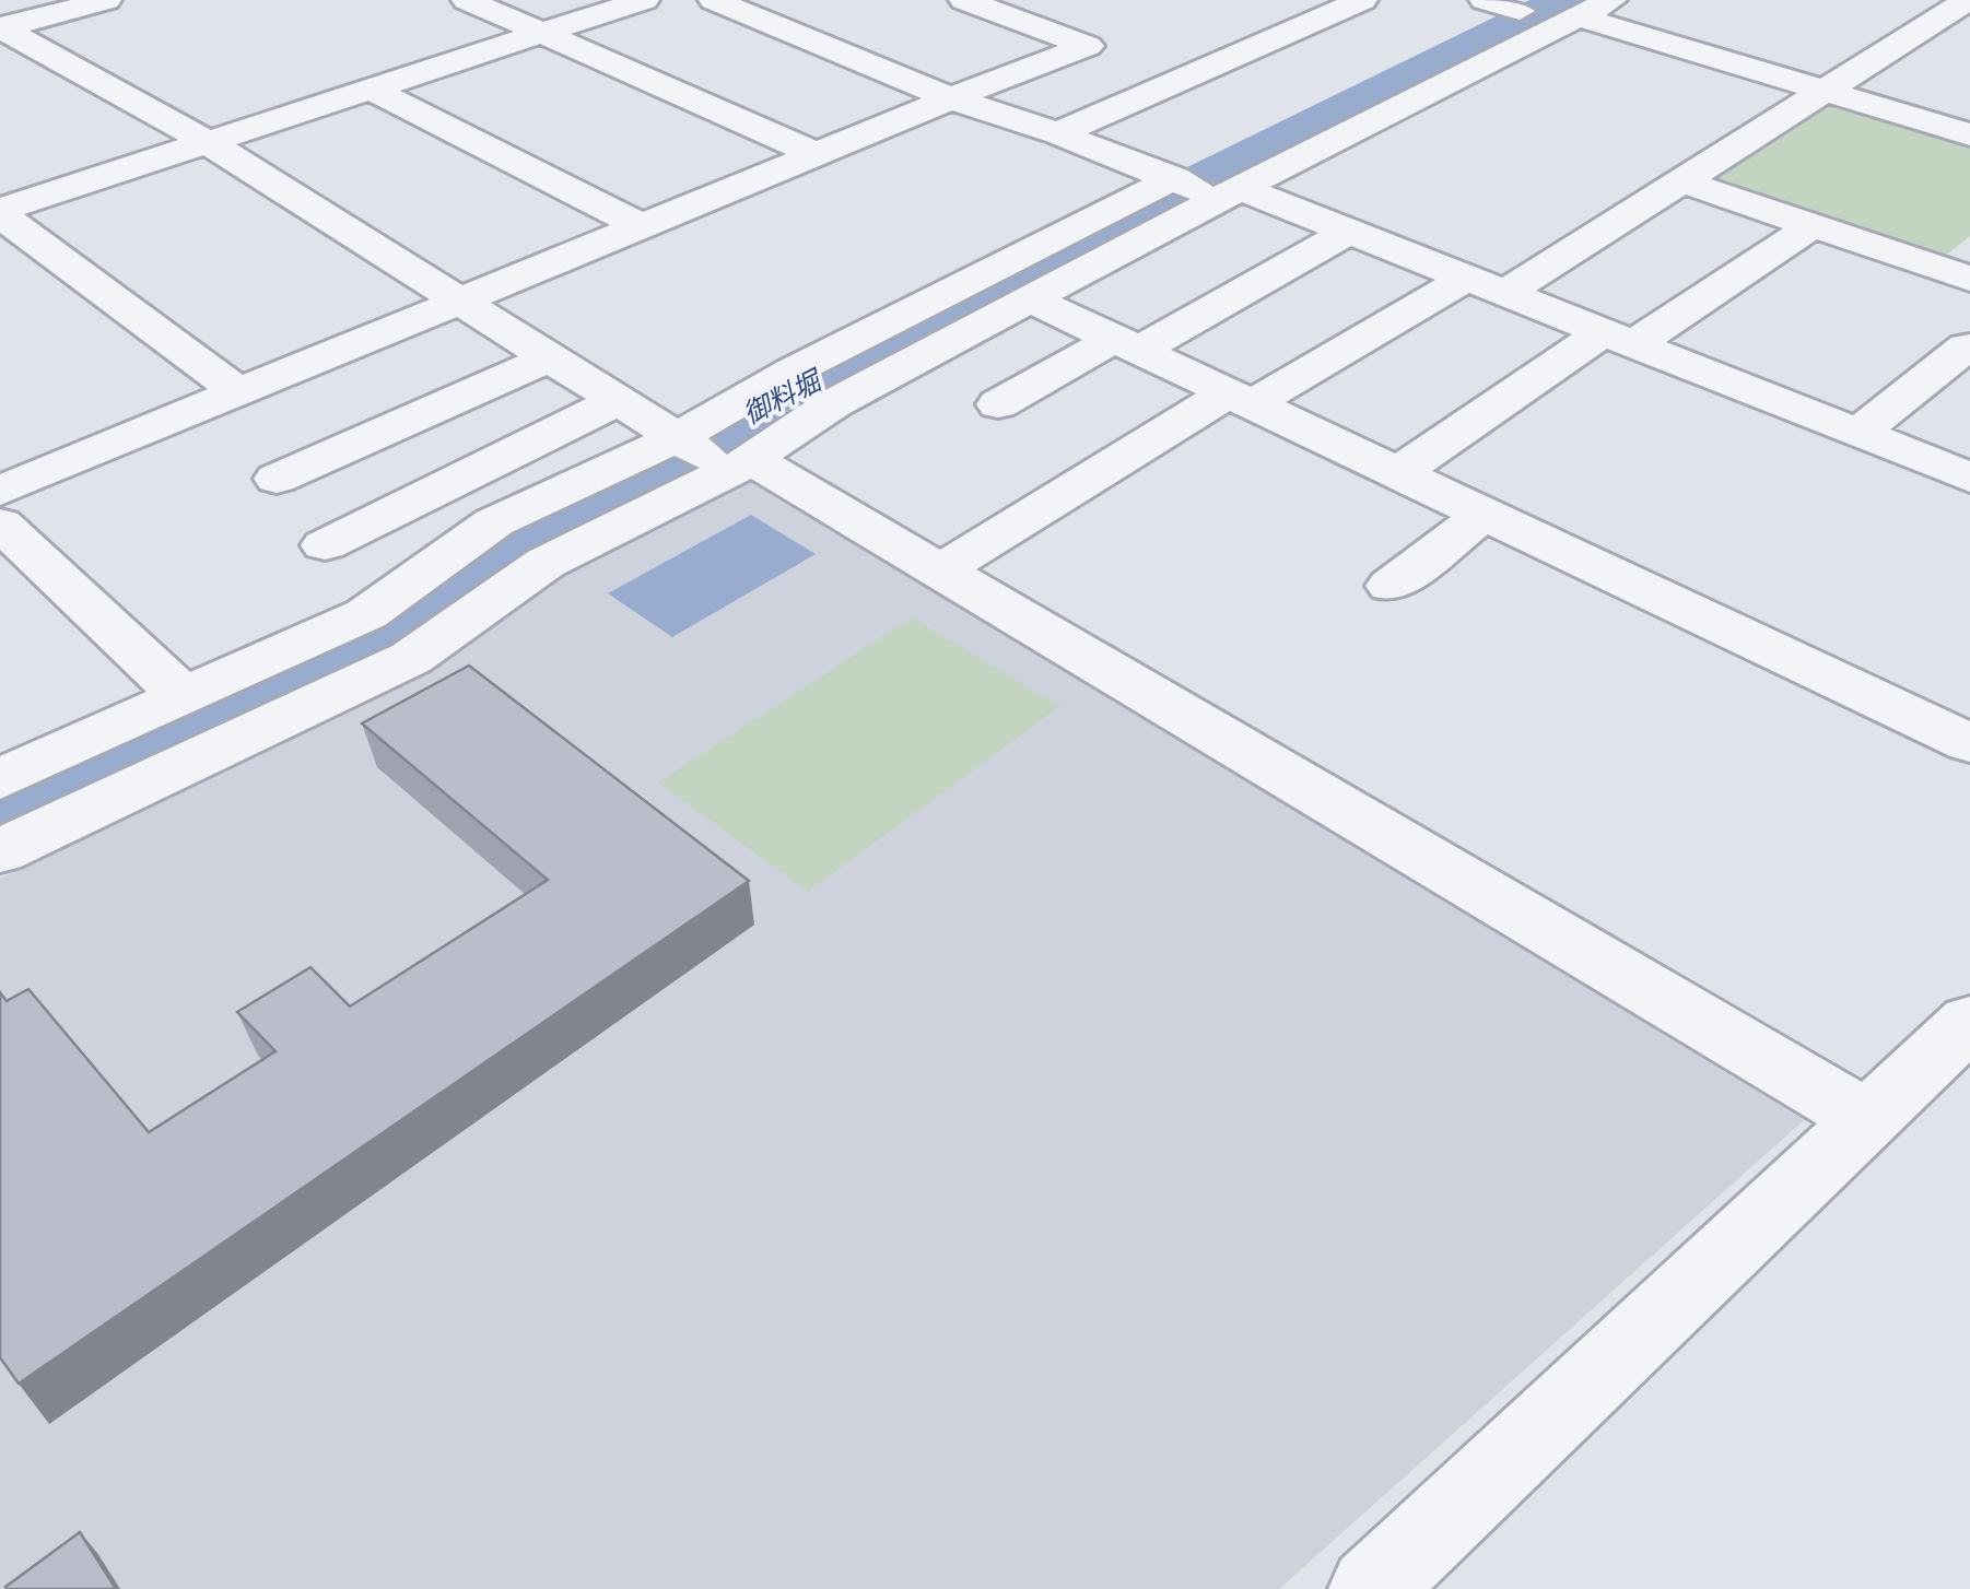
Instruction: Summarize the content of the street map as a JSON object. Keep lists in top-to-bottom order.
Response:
{
  "water": ["御料堀"]
}
